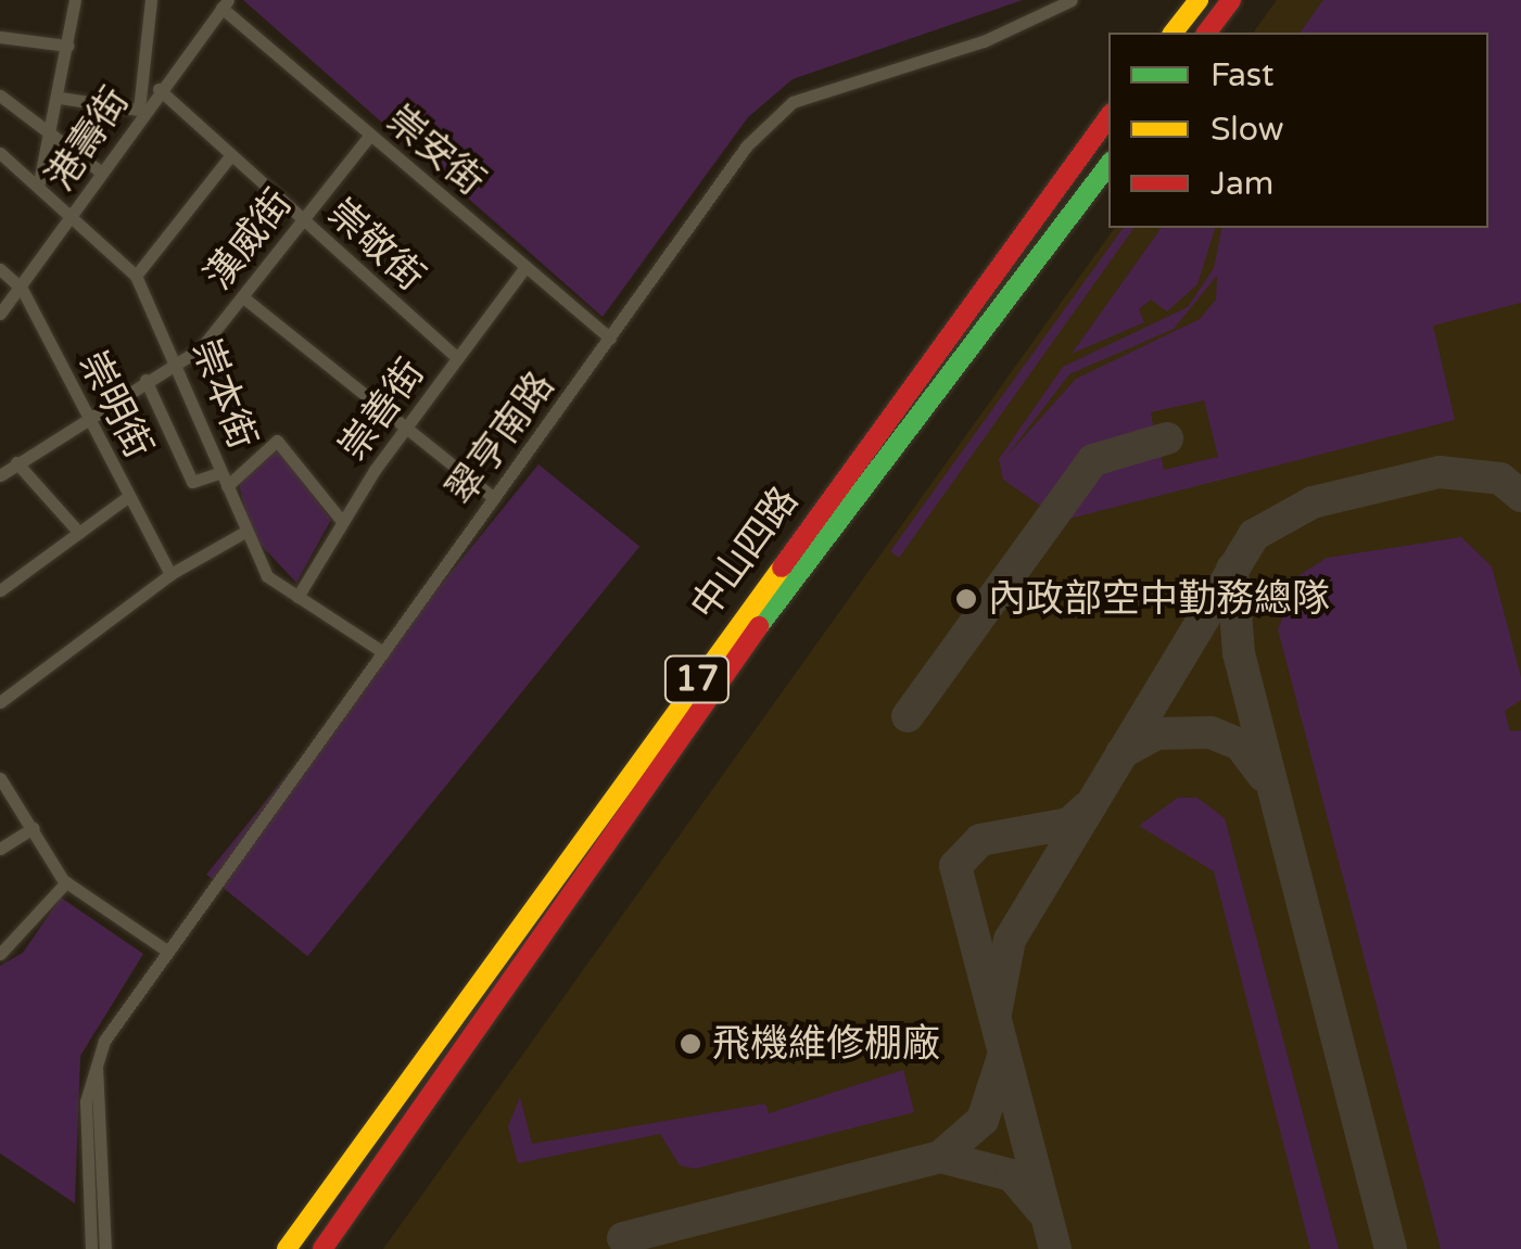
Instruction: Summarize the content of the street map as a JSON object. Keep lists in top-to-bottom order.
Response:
{
  "streets": {
    "main road": ["中山四路", "17"],
    "street": [
      "港壽街",
      "崇安街",
      "漢威街",
      "崇敬街",
      "崇本街",
      "崇明街",
      "崇善街",
      "翠亨南路"
    ]
  },
  "crossings": [
    ["港壽街", "崇安街"],
    ["港壽街", "崇敬街"],
    ["港壽街", "崇本街"],
    ["港壽街", "崇明街"],
    ["崇安街", "漢威街"],
    ["崇安街", "崇善街"],
    ["崇安街", "翠亨南路"],
    ["漢威街", "崇敬街"],
    ["漢威街", "崇本街"],
    ["漢威街", "崇明街"],
    ["崇敬街", "崇善街"],
    ["崇本街", "崇善街"],
    ["崇本街", "翠亨南路"]
  ],
  "places": ["內政部空中勤務總隊", "飛機維修棚廠"],
  "legend": ["Fast", "Slow", "Jam"]
}
